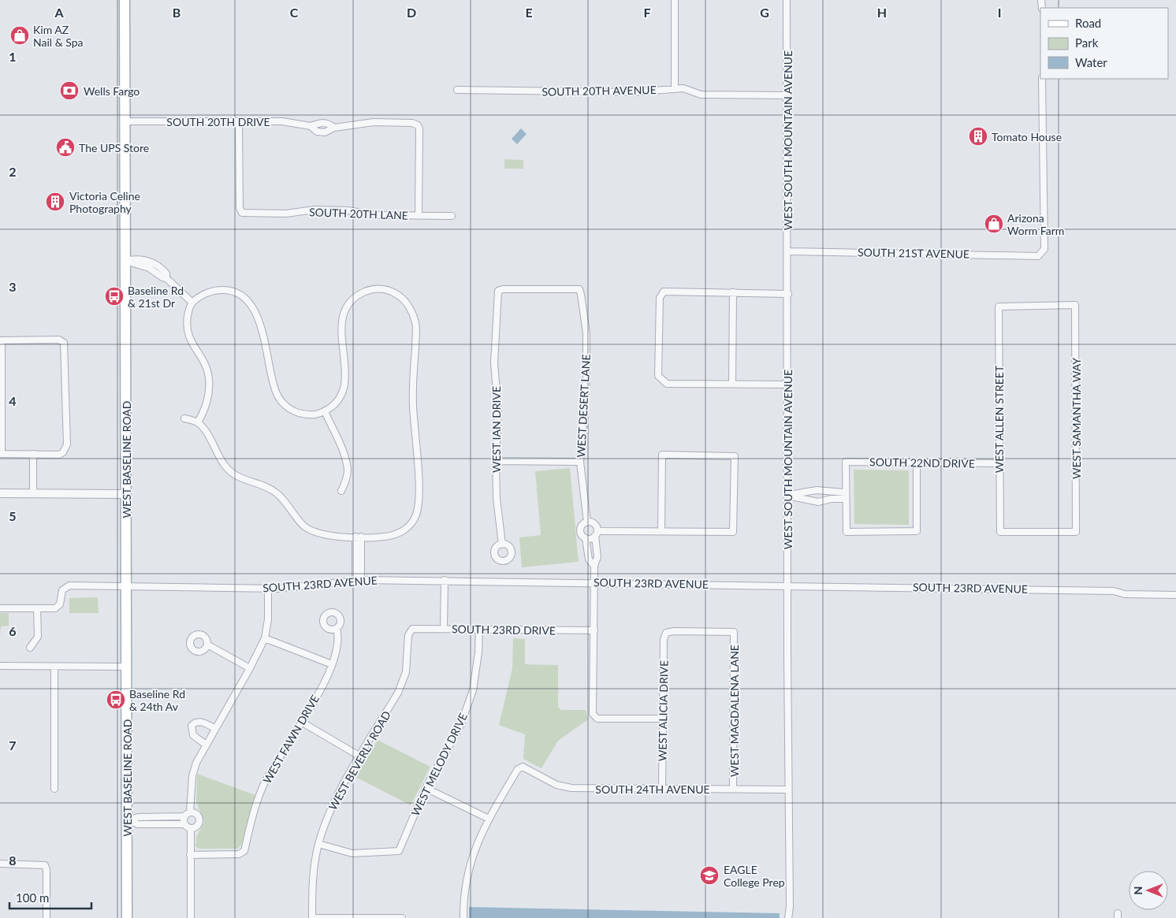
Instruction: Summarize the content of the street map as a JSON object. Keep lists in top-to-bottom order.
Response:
{
  "streets": {
    "main road": ["WEST BASELINE ROAD"],
    "street": [
      "SOUTH 20TH AVENUE",
      "SOUTH 20TH DRIVE",
      "WEST SOUTH MOUNTAIN AVENUE",
      "SOUTH 20TH LANE",
      "SOUTH 21ST AVENUE",
      "WEST DESERT LANE",
      "WEST SAMANTHA WAY",
      "WEST ALLEN STREET",
      "WEST IAN DRIVE",
      "SOUTH 22ND DRIVE",
      "SOUTH 23RD AVENUE",
      "SOUTH 23RD DRIVE",
      "WEST ALICIA DRIVE",
      "WEST MAGDALENA LANE",
      "WEST FAWN DRIVE",
      "WEST BEVERLY ROAD",
      "WEST MELODY DRIVE",
      "SOUTH 24TH AVENUE"
    ]
  },
  "crossings": [
    ["SOUTH 20TH AVENUE", "WEST SOUTH MOUNTAIN AVENUE"],
    ["SOUTH 20TH DRIVE", "SOUTH 20TH LANE"],
    ["SOUTH 20TH DRIVE", "WEST BASELINE ROAD"],
    ["WEST SOUTH MOUNTAIN AVENUE", "SOUTH 21ST AVENUE"],
    ["WEST SOUTH MOUNTAIN AVENUE", "SOUTH 23RD AVENUE"],
    ["WEST SOUTH MOUNTAIN AVENUE", "SOUTH 24TH AVENUE"],
    ["WEST DESERT LANE", "WEST IAN DRIVE"],
    ["WEST SAMANTHA WAY", "WEST ALLEN STREET"],
    ["WEST ALLEN STREET", "SOUTH 22ND DRIVE"],
    ["WEST BASELINE ROAD", "SOUTH 23RD AVENUE"],
    ["SOUTH 23RD DRIVE", "WEST BEVERLY ROAD"],
    ["SOUTH 23RD DRIVE", "WEST MELODY DRIVE"],
    ["WEST ALICIA DRIVE", "WEST MAGDALENA LANE"],
    ["WEST ALICIA DRIVE", "SOUTH 24TH AVENUE"],
    ["WEST MAGDALENA LANE", "SOUTH 24TH AVENUE"],
    ["WEST BEVERLY ROAD", "WEST MELODY DRIVE"]
  ],
  "places": {
    "shop": ["Kim AZ Nail & Spa", "Arizona Worm Farm"],
    "bank": ["Wells Fargo"],
    "building": ["Tomato House", "Victoria Celine Photography"],
    "public building": ["The UPS Store"],
    "bus stop": ["Baseline Rd & 21st Dr", "Baseline Rd & 24th Av"],
    "school or university": ["EAGLE College Prep"]
  },
  "legend": ["Road", "Park", "Water"],
  "scale_bar": "100 m",
  "north": "left",
  "grid": {
    "columns": [
      "A",
      "B",
      "C",
      "D",
      "E",
      "F",
      "G",
      "H",
      "I"
    ],
    "rows": [
      "1",
      "2",
      "3",
      "4",
      "5",
      "6",
      "7",
      "8"
    ]
  }
}
